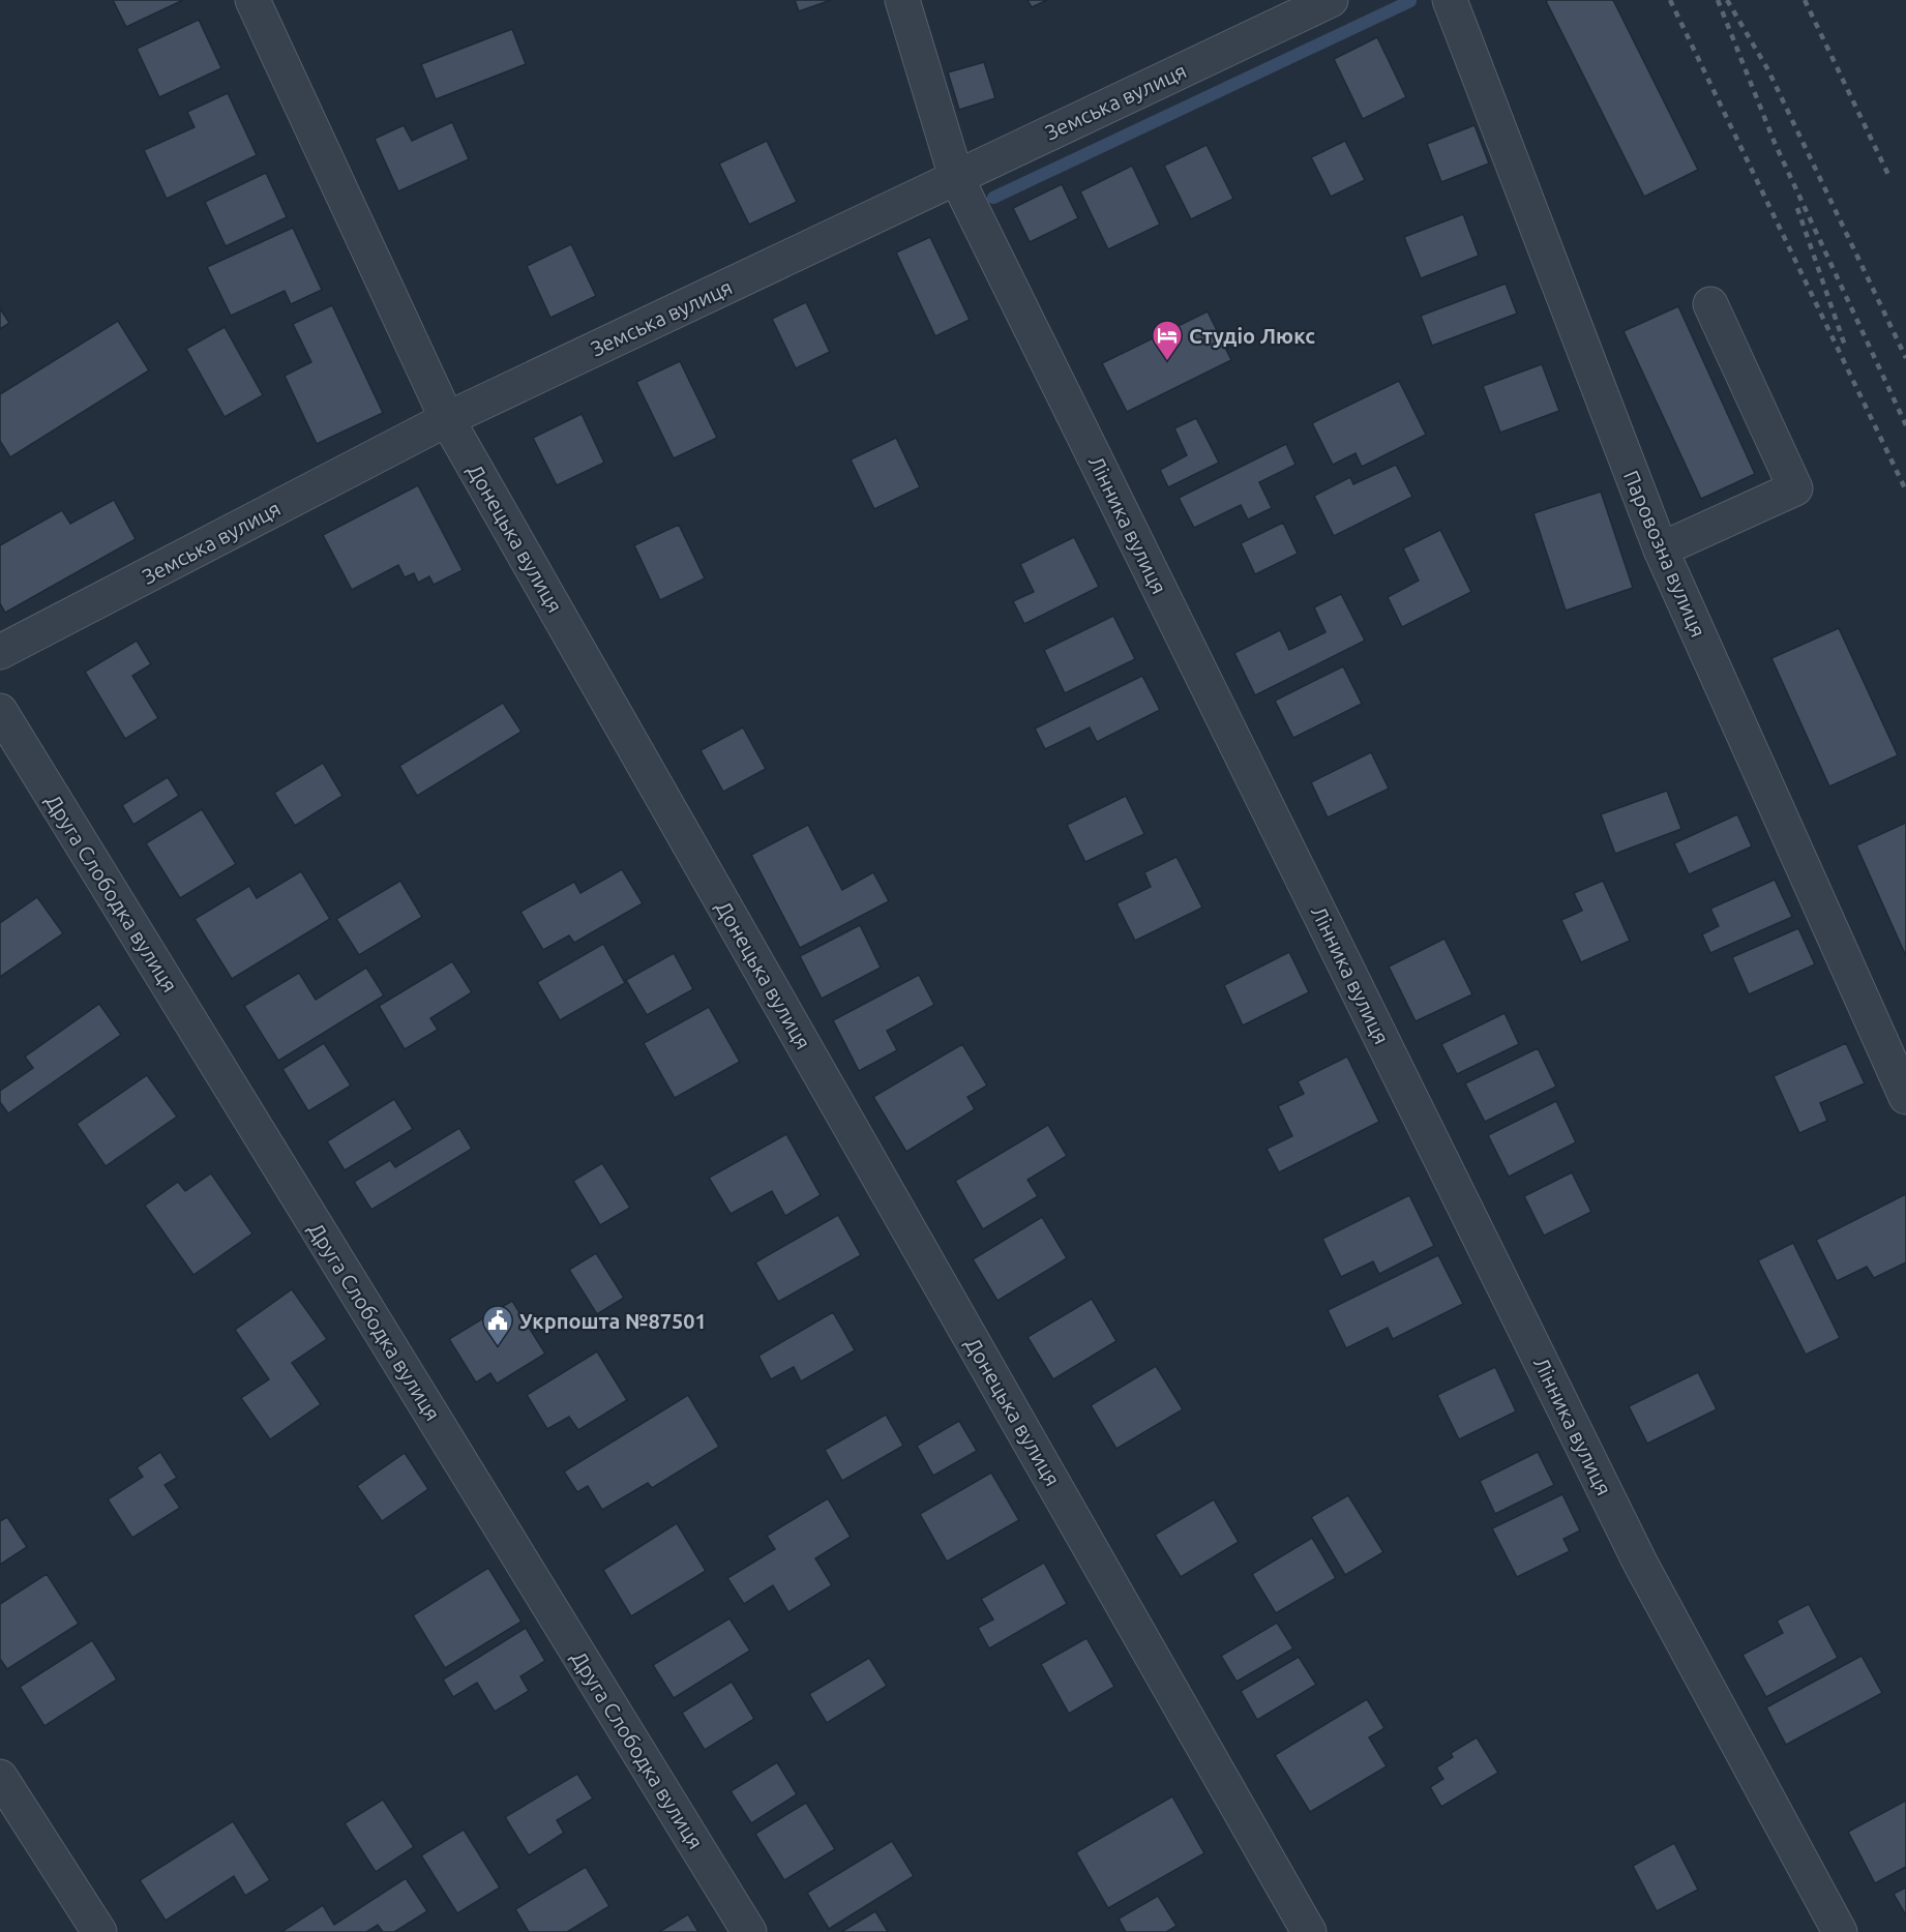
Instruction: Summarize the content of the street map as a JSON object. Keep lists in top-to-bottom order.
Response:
{
  "streets": {
    "street": [
      "Земська вулиця",
      "Лінника вулиця",
      "Донецька вулиця",
      "Паровозна вулиця",
      "Друга Слободка вулиця"
    ]
  },
  "crossings": [
    ["Земська вулиця", "Лінника вулиця"],
    ["Земська вулиця", "Донецька вулиця"]
  ],
  "places": {
    "hotel": ["Студіо Люкс"],
    "public building": ["Укрпошта №87501"]
  }
}
